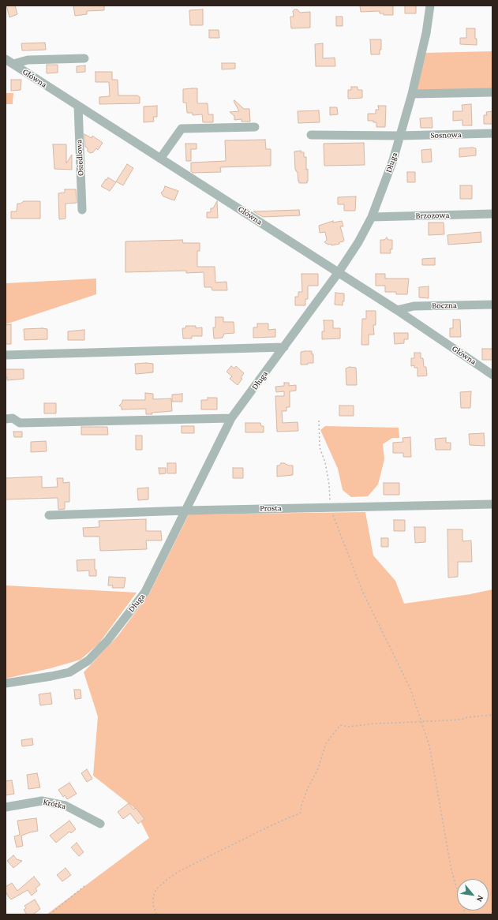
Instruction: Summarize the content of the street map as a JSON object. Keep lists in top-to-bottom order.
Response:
{
  "streets": {
    "street": [
      "Główna",
      "Sosnowa",
      "Osiedlowa",
      "Długa",
      "Brzozowa",
      "Boczna",
      "Prosta",
      "Krótka"
    ]
  },
  "crossings": [
    ["Główna", "Osiedlowa"],
    ["Główna", "Długa"],
    ["Główna", "Boczna"],
    ["Sosnowa", "Długa"],
    ["Długa", "Brzozowa"],
    ["Długa", "Prosta"]
  ],
  "north": "bottom right"
}
